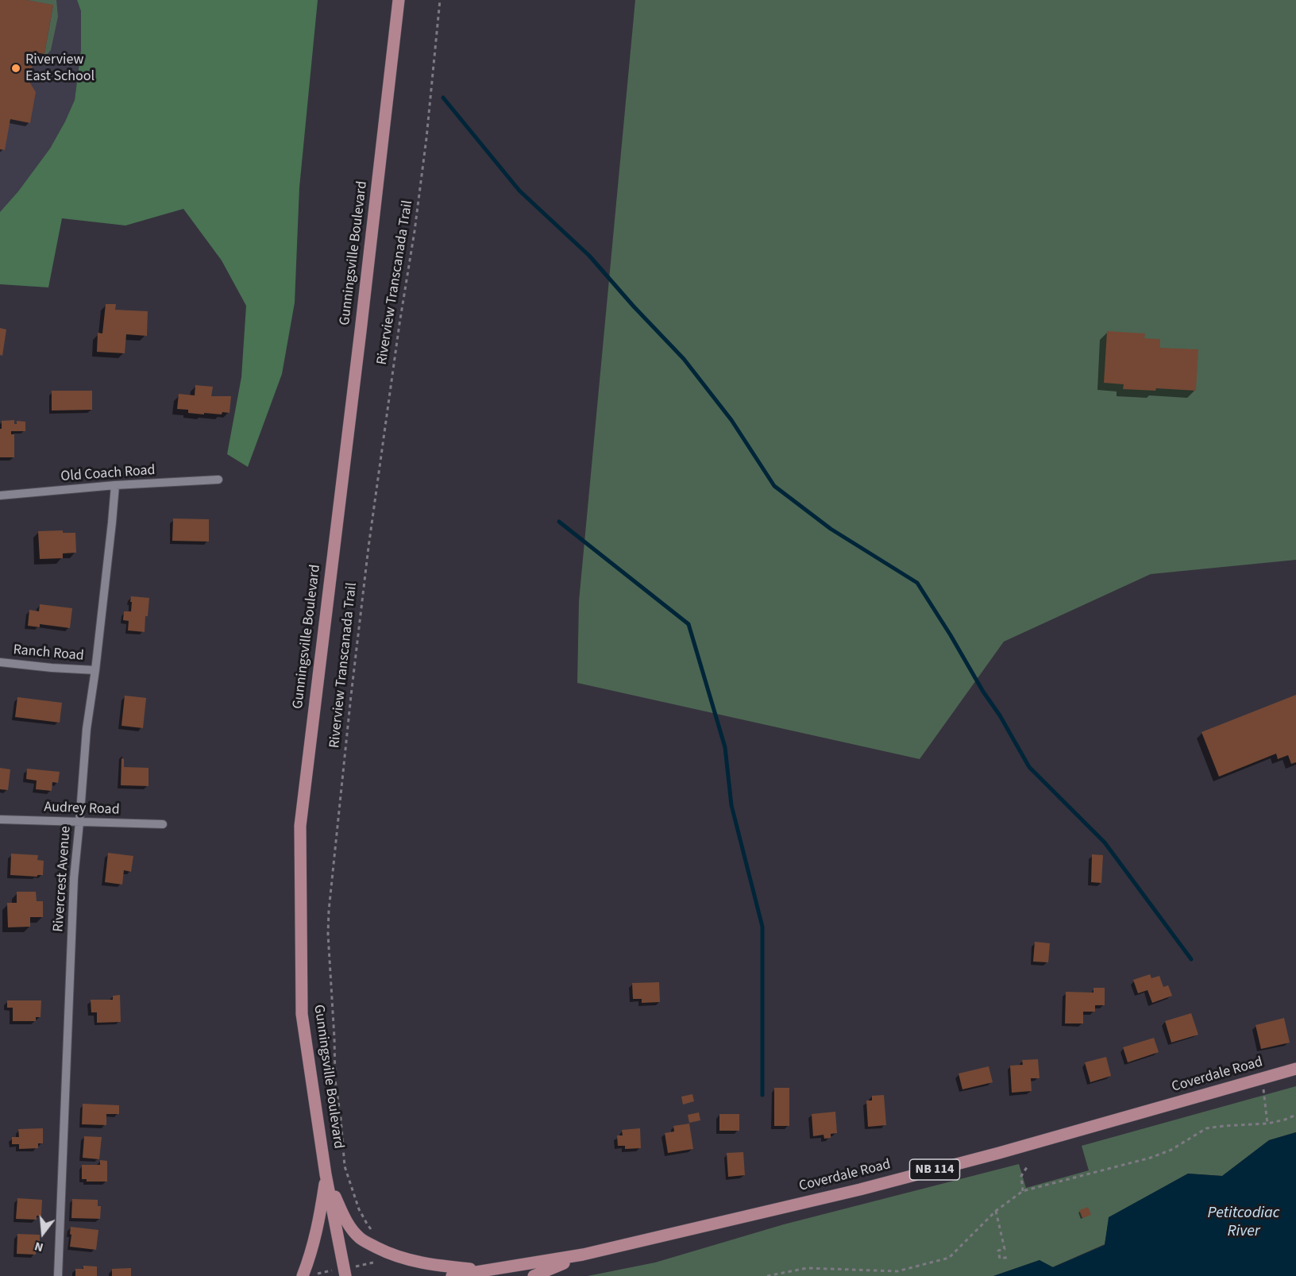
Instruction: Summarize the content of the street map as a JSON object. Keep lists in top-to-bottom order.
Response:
{
  "streets": {
    "main road": ["Gunningsville Boulevard", "Coverdale Road", "NB 114"],
    "street": [
      "Old Coach Road",
      "Ranch Road",
      "Audrey Road",
      "Rivercrest Avenue"
    ],
    "path": ["Riverview Transcanada Trail"]
  },
  "crossings": [
    ["Old Coach Road", "Rivercrest Avenue"],
    ["Ranch Road", "Rivercrest Avenue"],
    ["Audrey Road", "Rivercrest Avenue"]
  ],
  "water": ["Petitcodiac River"],
  "places": ["Riverview East School"],
  "north": "bottom"
}
